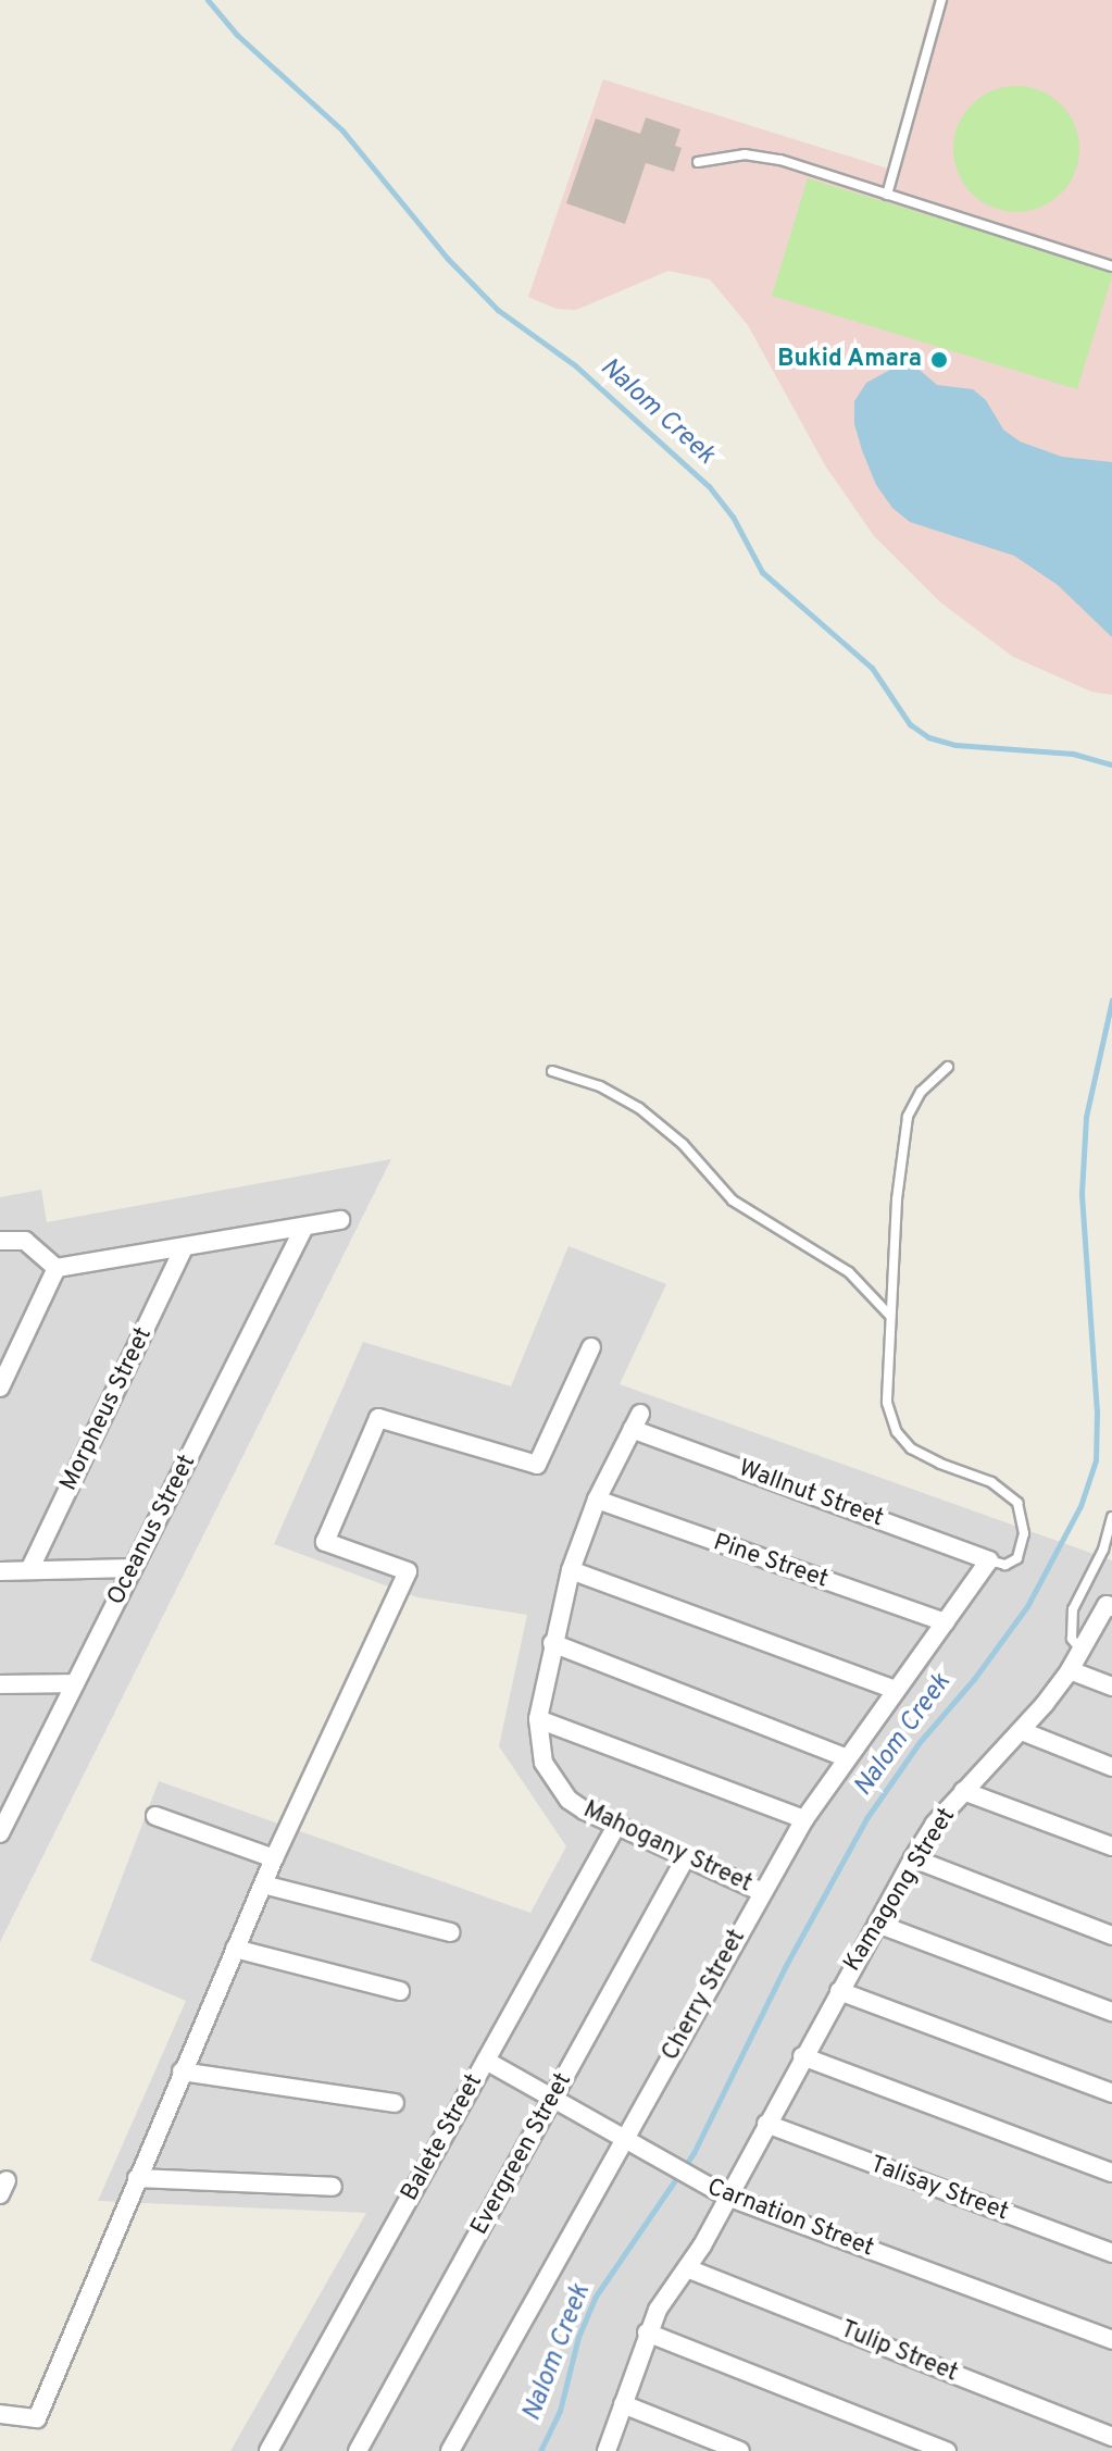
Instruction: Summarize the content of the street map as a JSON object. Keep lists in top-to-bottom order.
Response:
{
  "streets": {
    "street": [
      "Morpheus Street",
      "Wallnut Street",
      "Oceanus Street",
      "Pine Street",
      "Mahogany Street",
      "Kamagong Street",
      "Cherry Street",
      "Balete Street",
      "Evergreen Street",
      "Talisay Street",
      "Carnation Street",
      "Tulip Street"
    ]
  },
  "crossings": [
    ["Wallnut Street", "Mahogany Street"],
    ["Wallnut Street", "Cherry Street"],
    ["Pine Street", "Mahogany Street"],
    ["Pine Street", "Cherry Street"],
    ["Mahogany Street", "Cherry Street"],
    ["Mahogany Street", "Balete Street"],
    ["Mahogany Street", "Evergreen Street"],
    ["Kamagong Street", "Talisay Street"],
    ["Kamagong Street", "Carnation Street"],
    ["Kamagong Street", "Tulip Street"],
    ["Cherry Street", "Carnation Street"],
    ["Balete Street", "Carnation Street"],
    ["Evergreen Street", "Carnation Street"]
  ],
  "water": ["Nalom Creek"],
  "places": ["Bukid Amara"]
}
